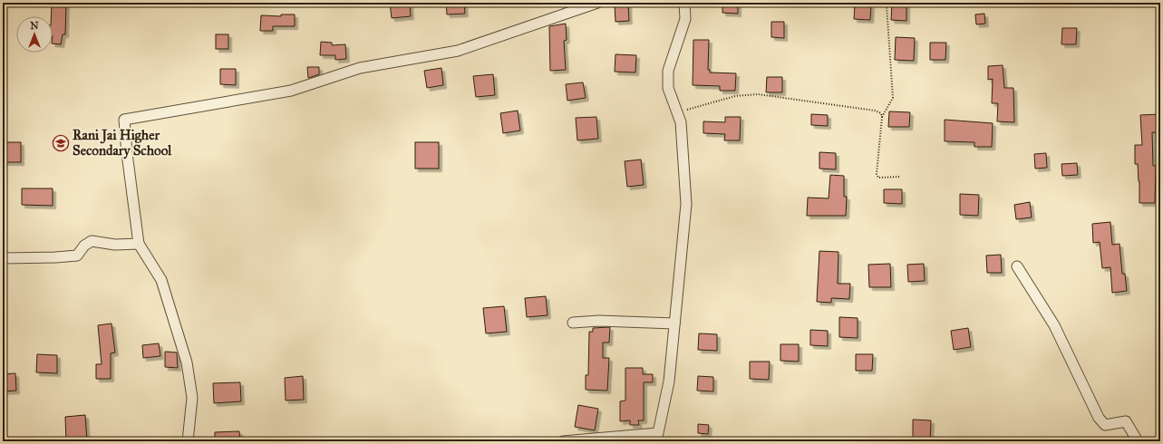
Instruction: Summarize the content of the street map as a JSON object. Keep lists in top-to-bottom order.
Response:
{
  "places": {
    "school or university": ["Rani Jai Higher Secondary School"]
  },
  "north": "top"
}
